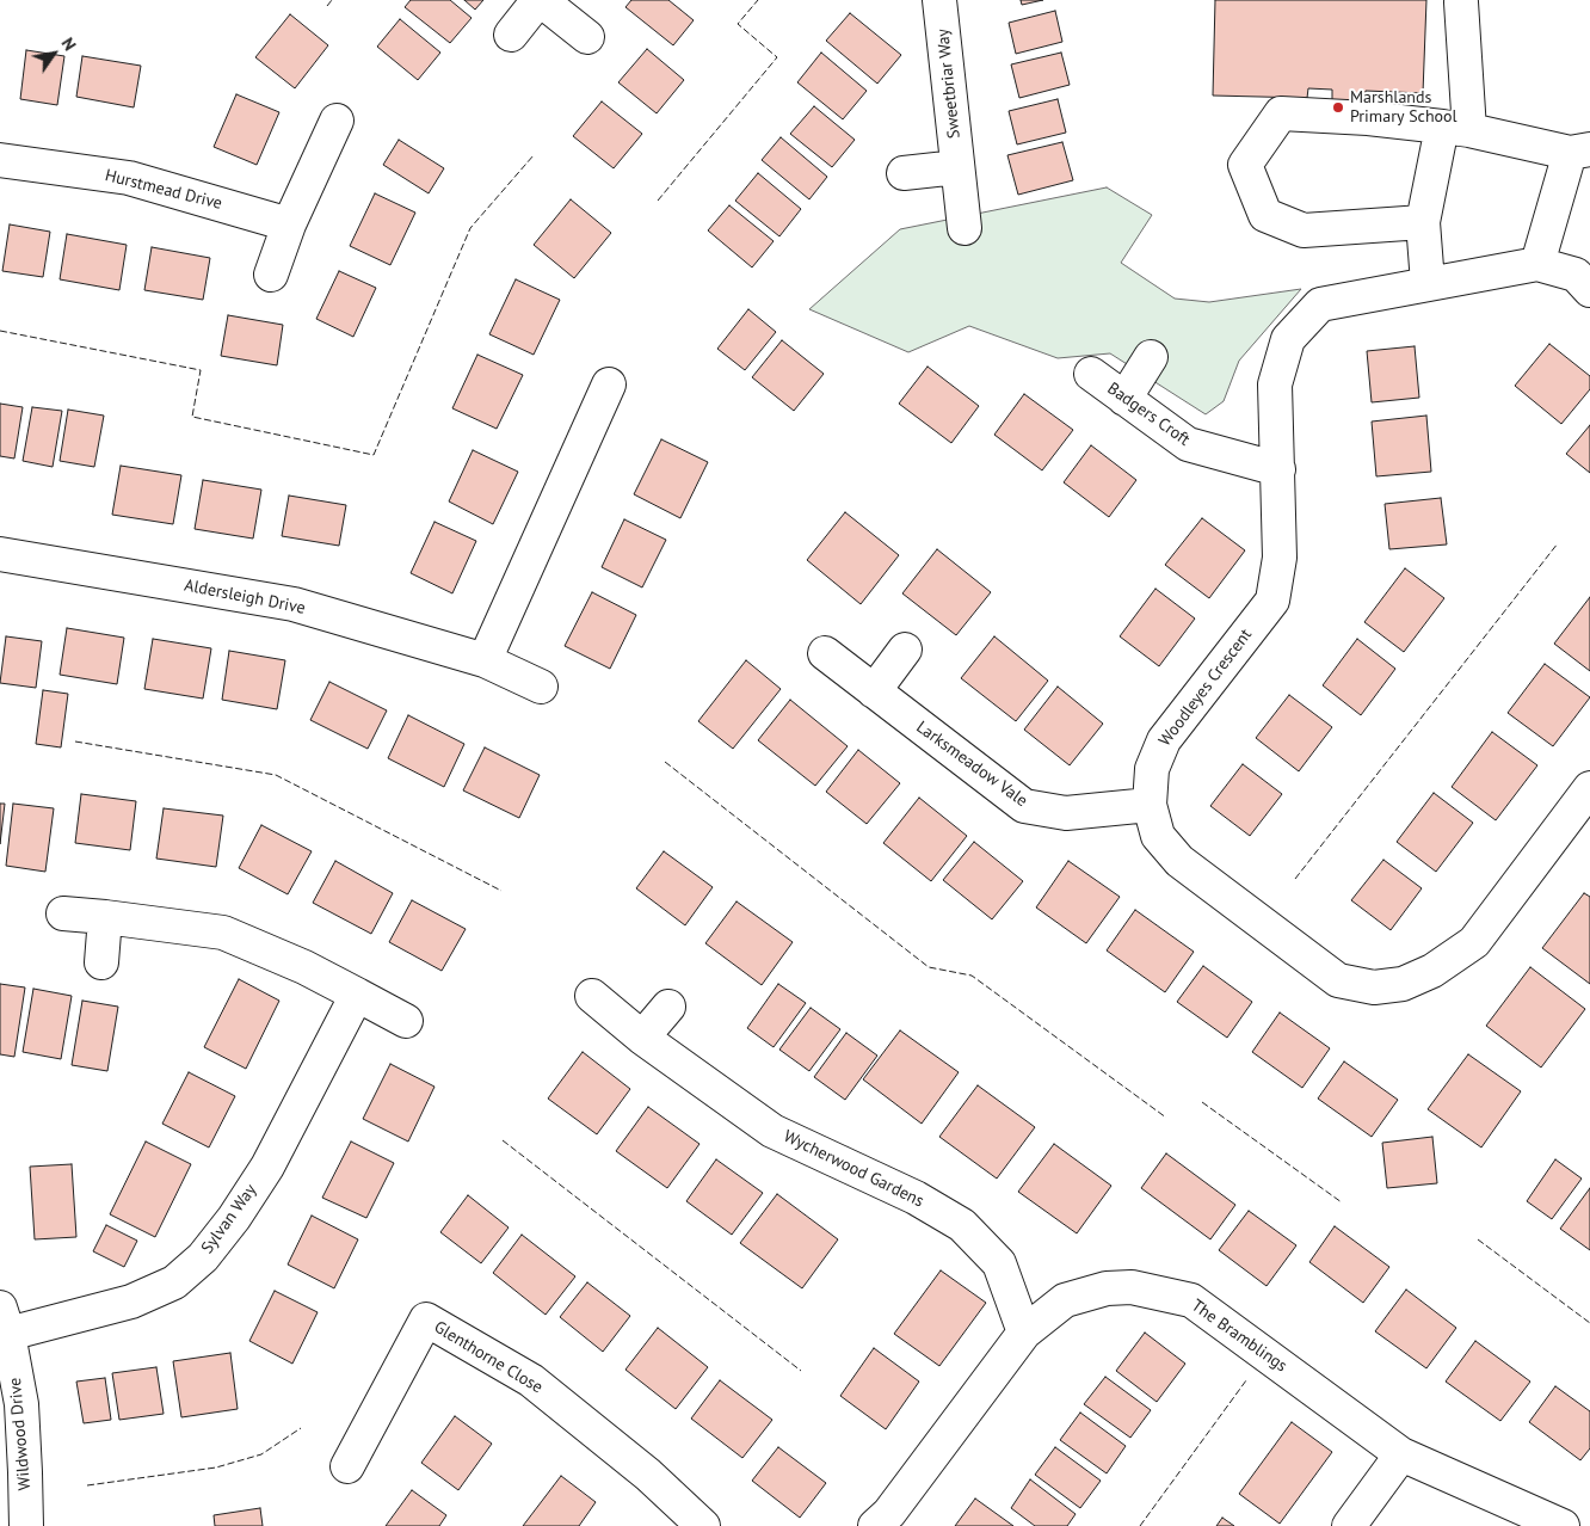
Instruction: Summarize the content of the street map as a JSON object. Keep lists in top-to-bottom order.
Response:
{
  "streets": {
    "street": [
      "Sweetbriar Way",
      "Hurstmead Drive",
      "Badgers Croft",
      "Aldersleigh Drive",
      "Woodleyes Crescent",
      "Larksmeadow Vale",
      "Wycherwood Gardens",
      "Sylvan Way",
      "The Bramblings",
      "Glenthorne Close",
      "Wildwood Drive"
    ]
  },
  "crossings": [
    ["Badgers Croft", "Woodleyes Crescent"],
    ["Woodleyes Crescent", "Larksmeadow Vale"],
    ["Wycherwood Gardens", "The Bramblings"],
    ["Sylvan Way", "Wildwood Drive"]
  ],
  "places": ["Marshlands Primary School"],
  "north": "top right"
}
